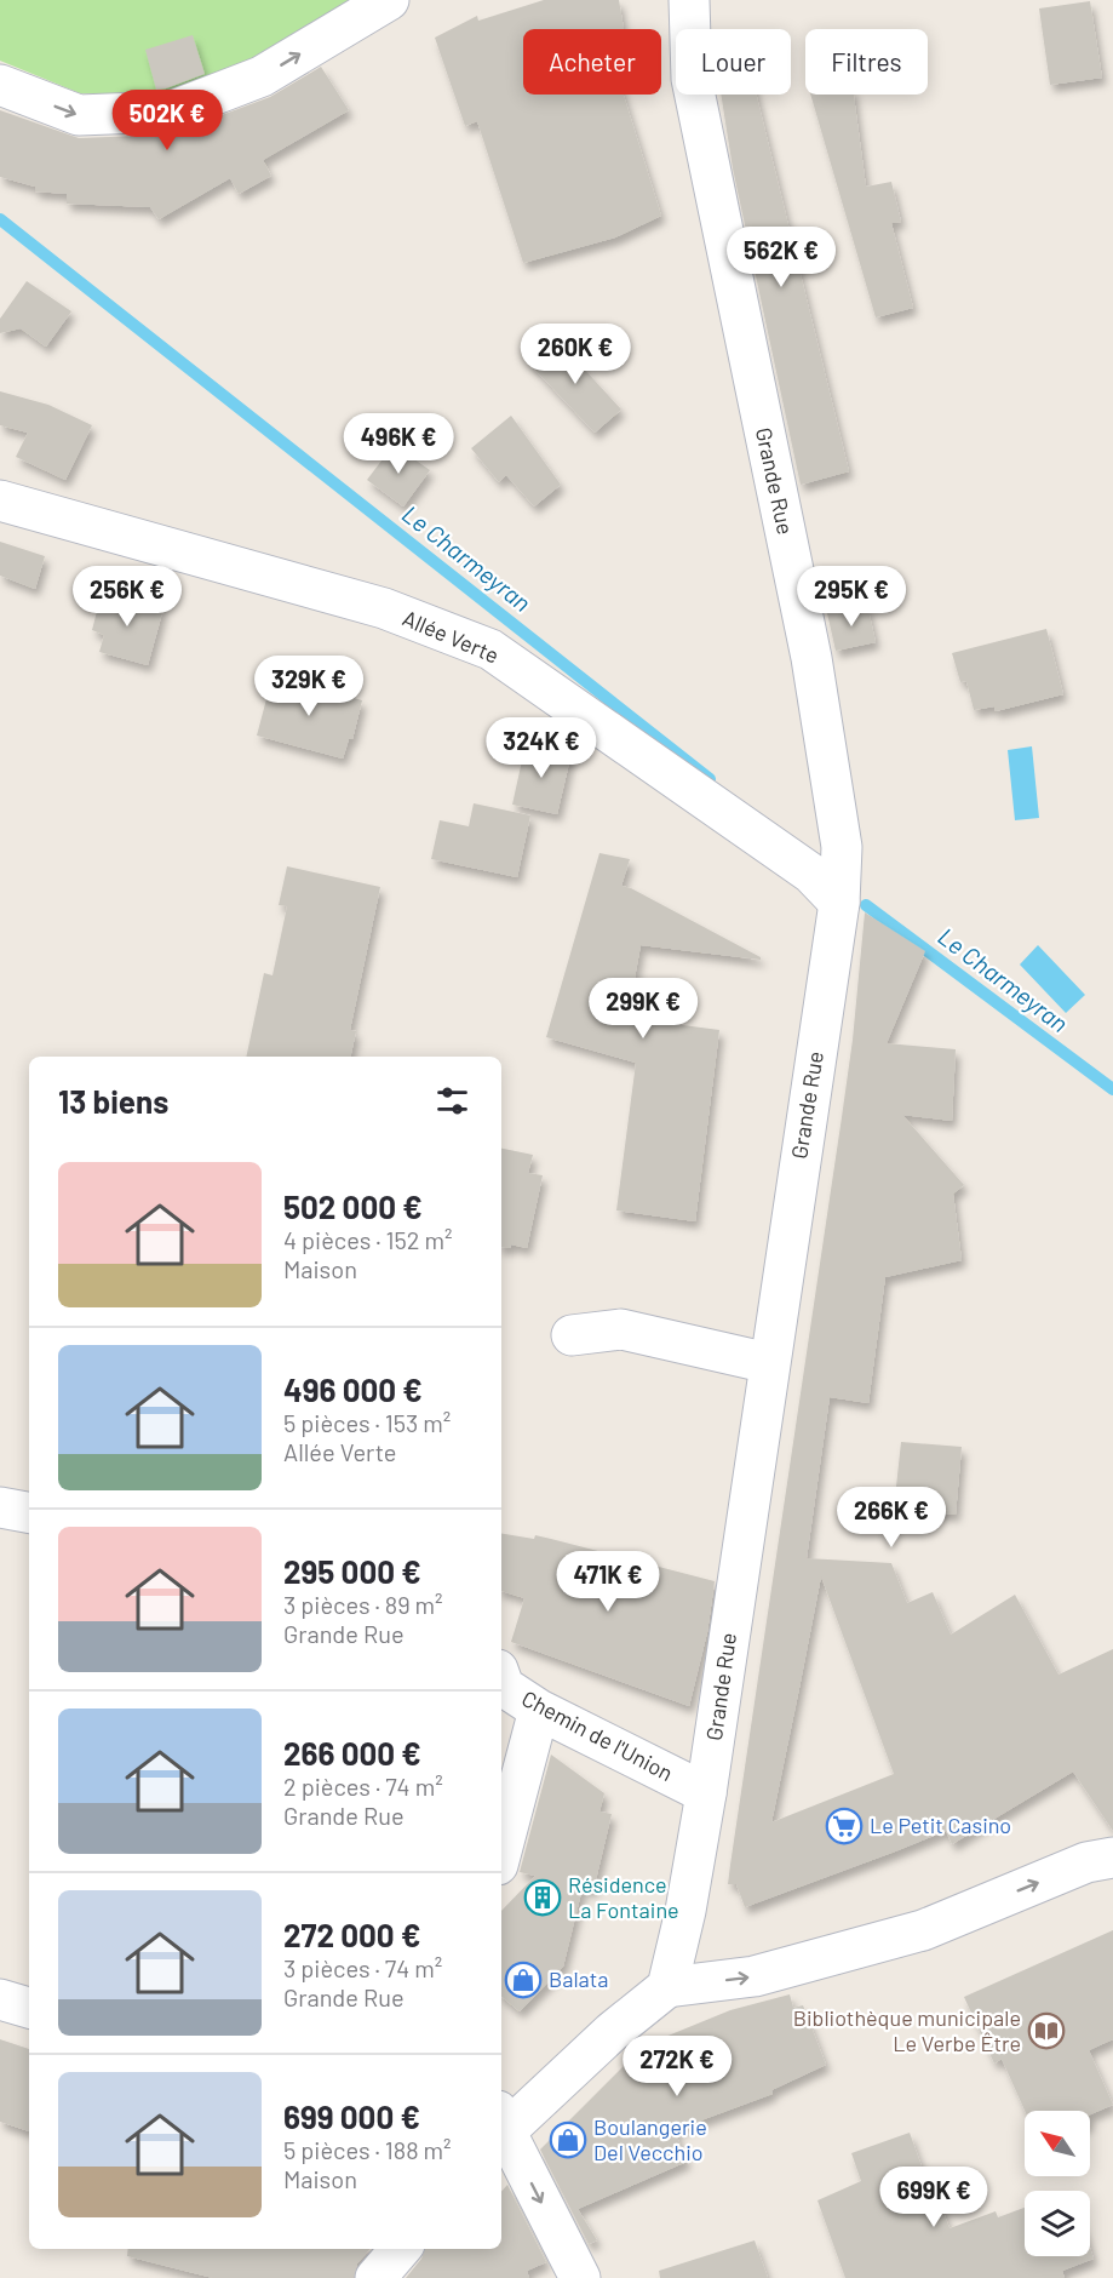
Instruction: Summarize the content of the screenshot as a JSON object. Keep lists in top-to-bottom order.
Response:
{
  "streets": {
    "street": ["Grande Rue", "Allée Verte", "Chemin de l'Union"]
  },
  "crossings": [
    ["Grande Rue", "Allée Verte"],
    ["Grande Rue", "Chemin de l'Union"]
  ],
  "water": ["Le Charmeyran"],
  "places": {
    "supermarket": ["Le Petit Casino"],
    "building": ["Résidence La Fontaine"],
    "shop": ["Balata", "Boulangerie Del Vecchio"],
    "library": ["Bibliothèque municipale Le Verbe Être"]
  },
  "north": "top left",
  "page": {
    "chip": ["Acheter", "Louer", "Filtres"],
    "price": [
      "502K €",
      "562K €",
      "260K €",
      "496K €",
      "256K €",
      "295K €",
      "329K €",
      "324K €",
      "299K €",
      "266K €",
      "471K €",
      "272K €",
      "699K €"
    ],
    "heading": "13 biens",
    "list": [
      {
        "name": "502 000 €",
        "note": "4 pièces · 152 m² · Maison"
      },
      {
        "name": "496 000 €",
        "note": "5 pièces · 153 m² · Allée Verte"
      },
      {
        "name": "295 000 €",
        "note": "3 pièces · 89 m² · Grande Rue"
      },
      {
        "name": "266 000 €",
        "note": "2 pièces · 74 m² · Grande Rue"
      },
      {
        "name": "272 000 €",
        "note": "3 pièces · 74 m² · Grande Rue"
      },
      {
        "name": "699 000 €",
        "note": "5 pièces · 188 m² · Maison"
      }
    ]
  }
}
